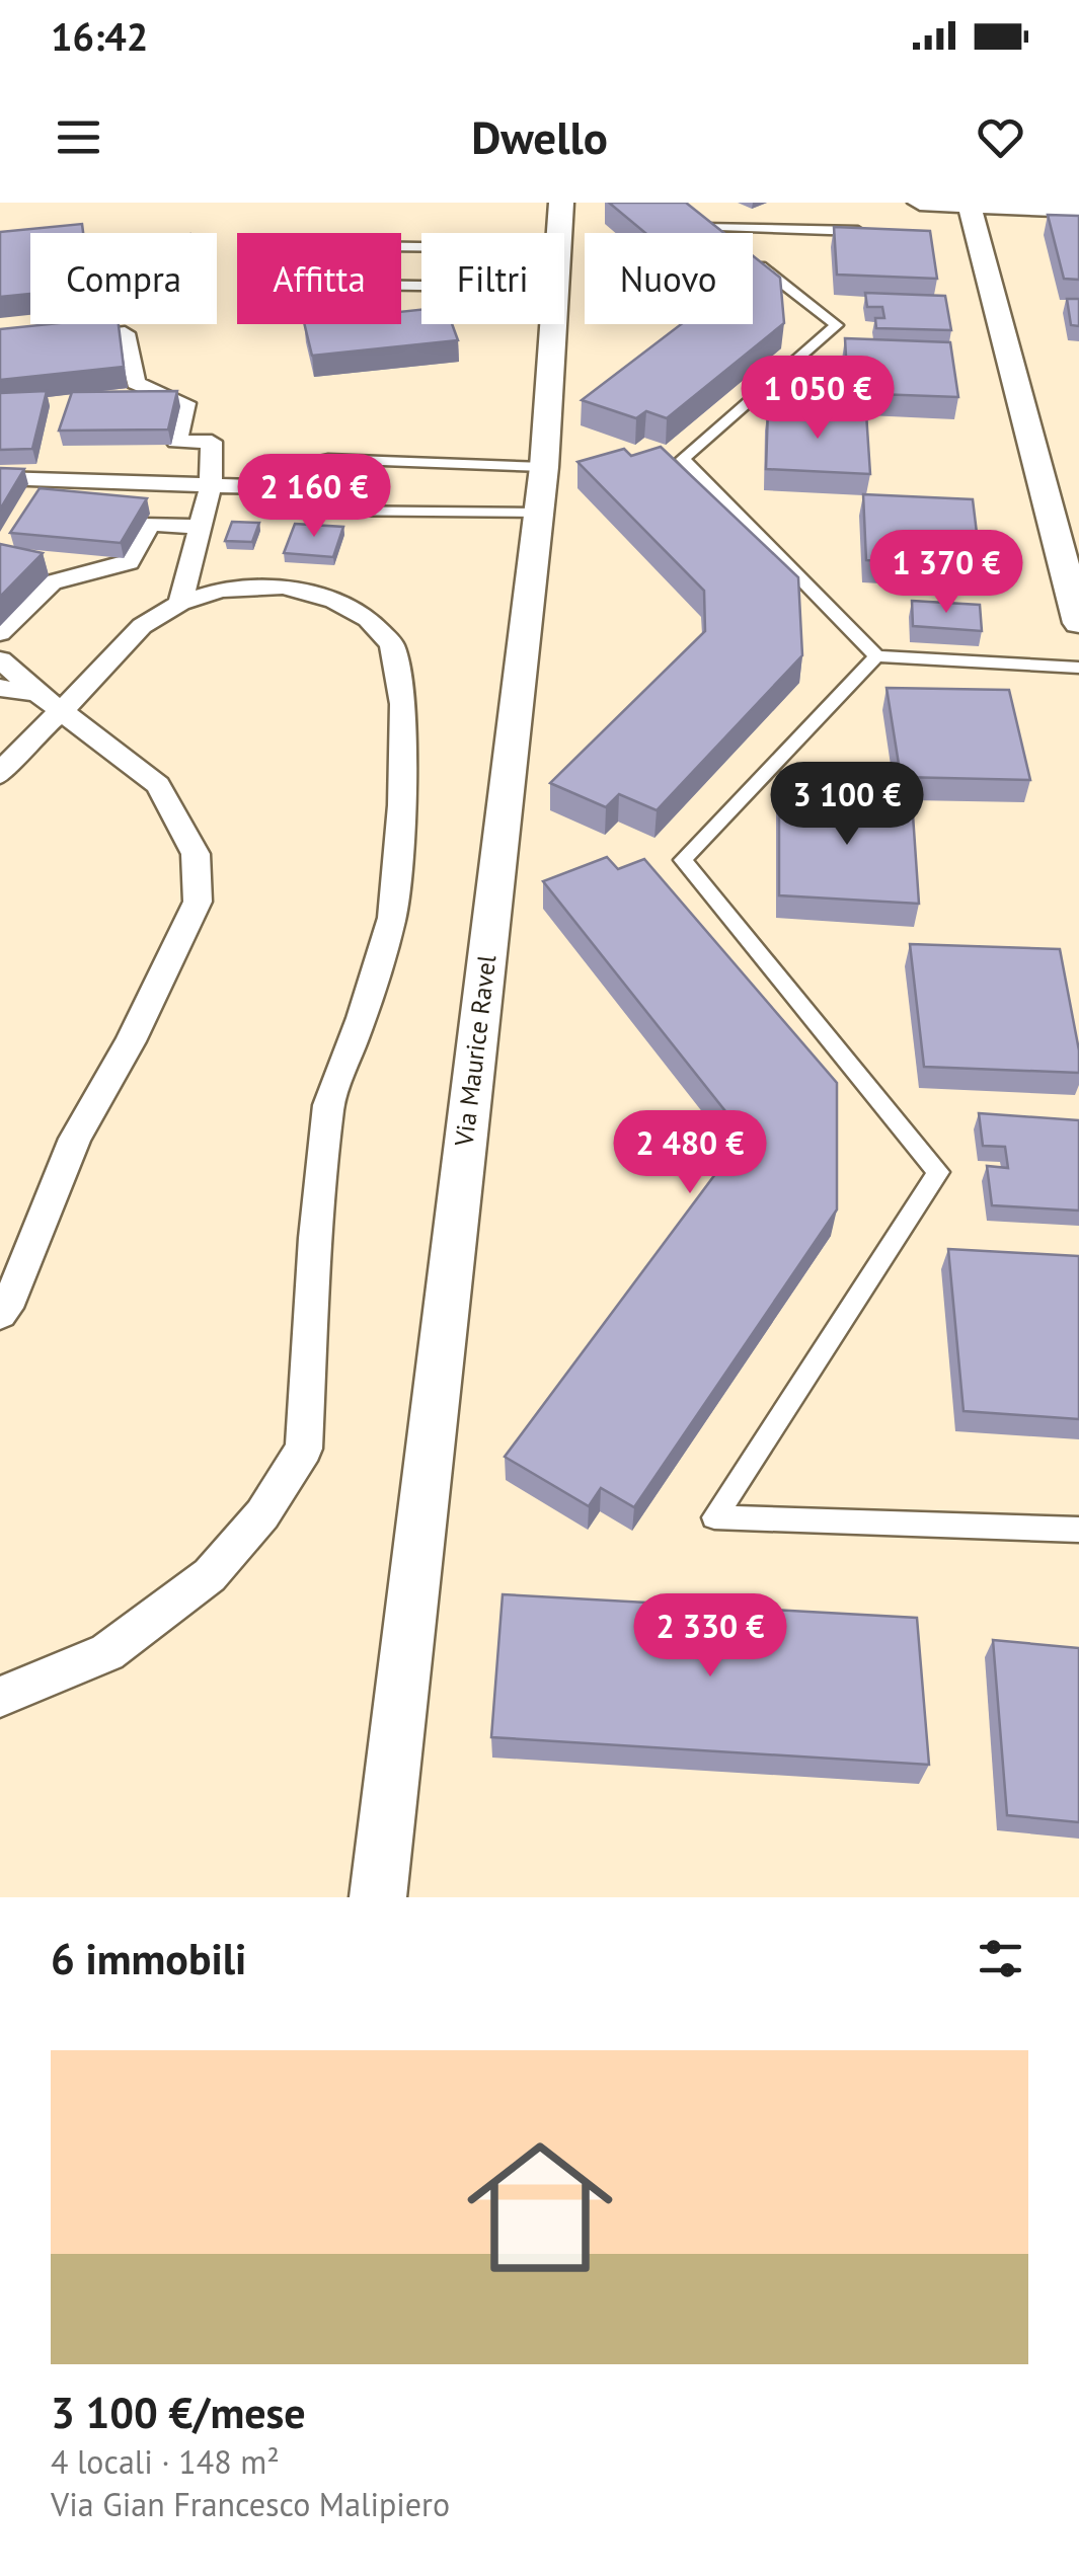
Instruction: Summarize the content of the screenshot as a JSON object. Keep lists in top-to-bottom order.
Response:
{
  "streets": {
    "street": ["Via Maurice Ravel"]
  },
  "page": {
    "status": "16:42",
    "header": "Dwello",
    "chip": [
      "Compra",
      "Affitta",
      "Filtri",
      "Nuovo"
    ],
    "price": [
      "1 050 €",
      "2 160 €",
      "1 370 €",
      "3 100 €",
      "2 480 €",
      "2 330 €"
    ],
    "heading": "6 immobili",
    "list": [
      {
        "name": "3 100 €/mese",
        "note": "4 locali · 148 m² · Via Gian Francesco Malipiero"
      }
    ]
  }
}
